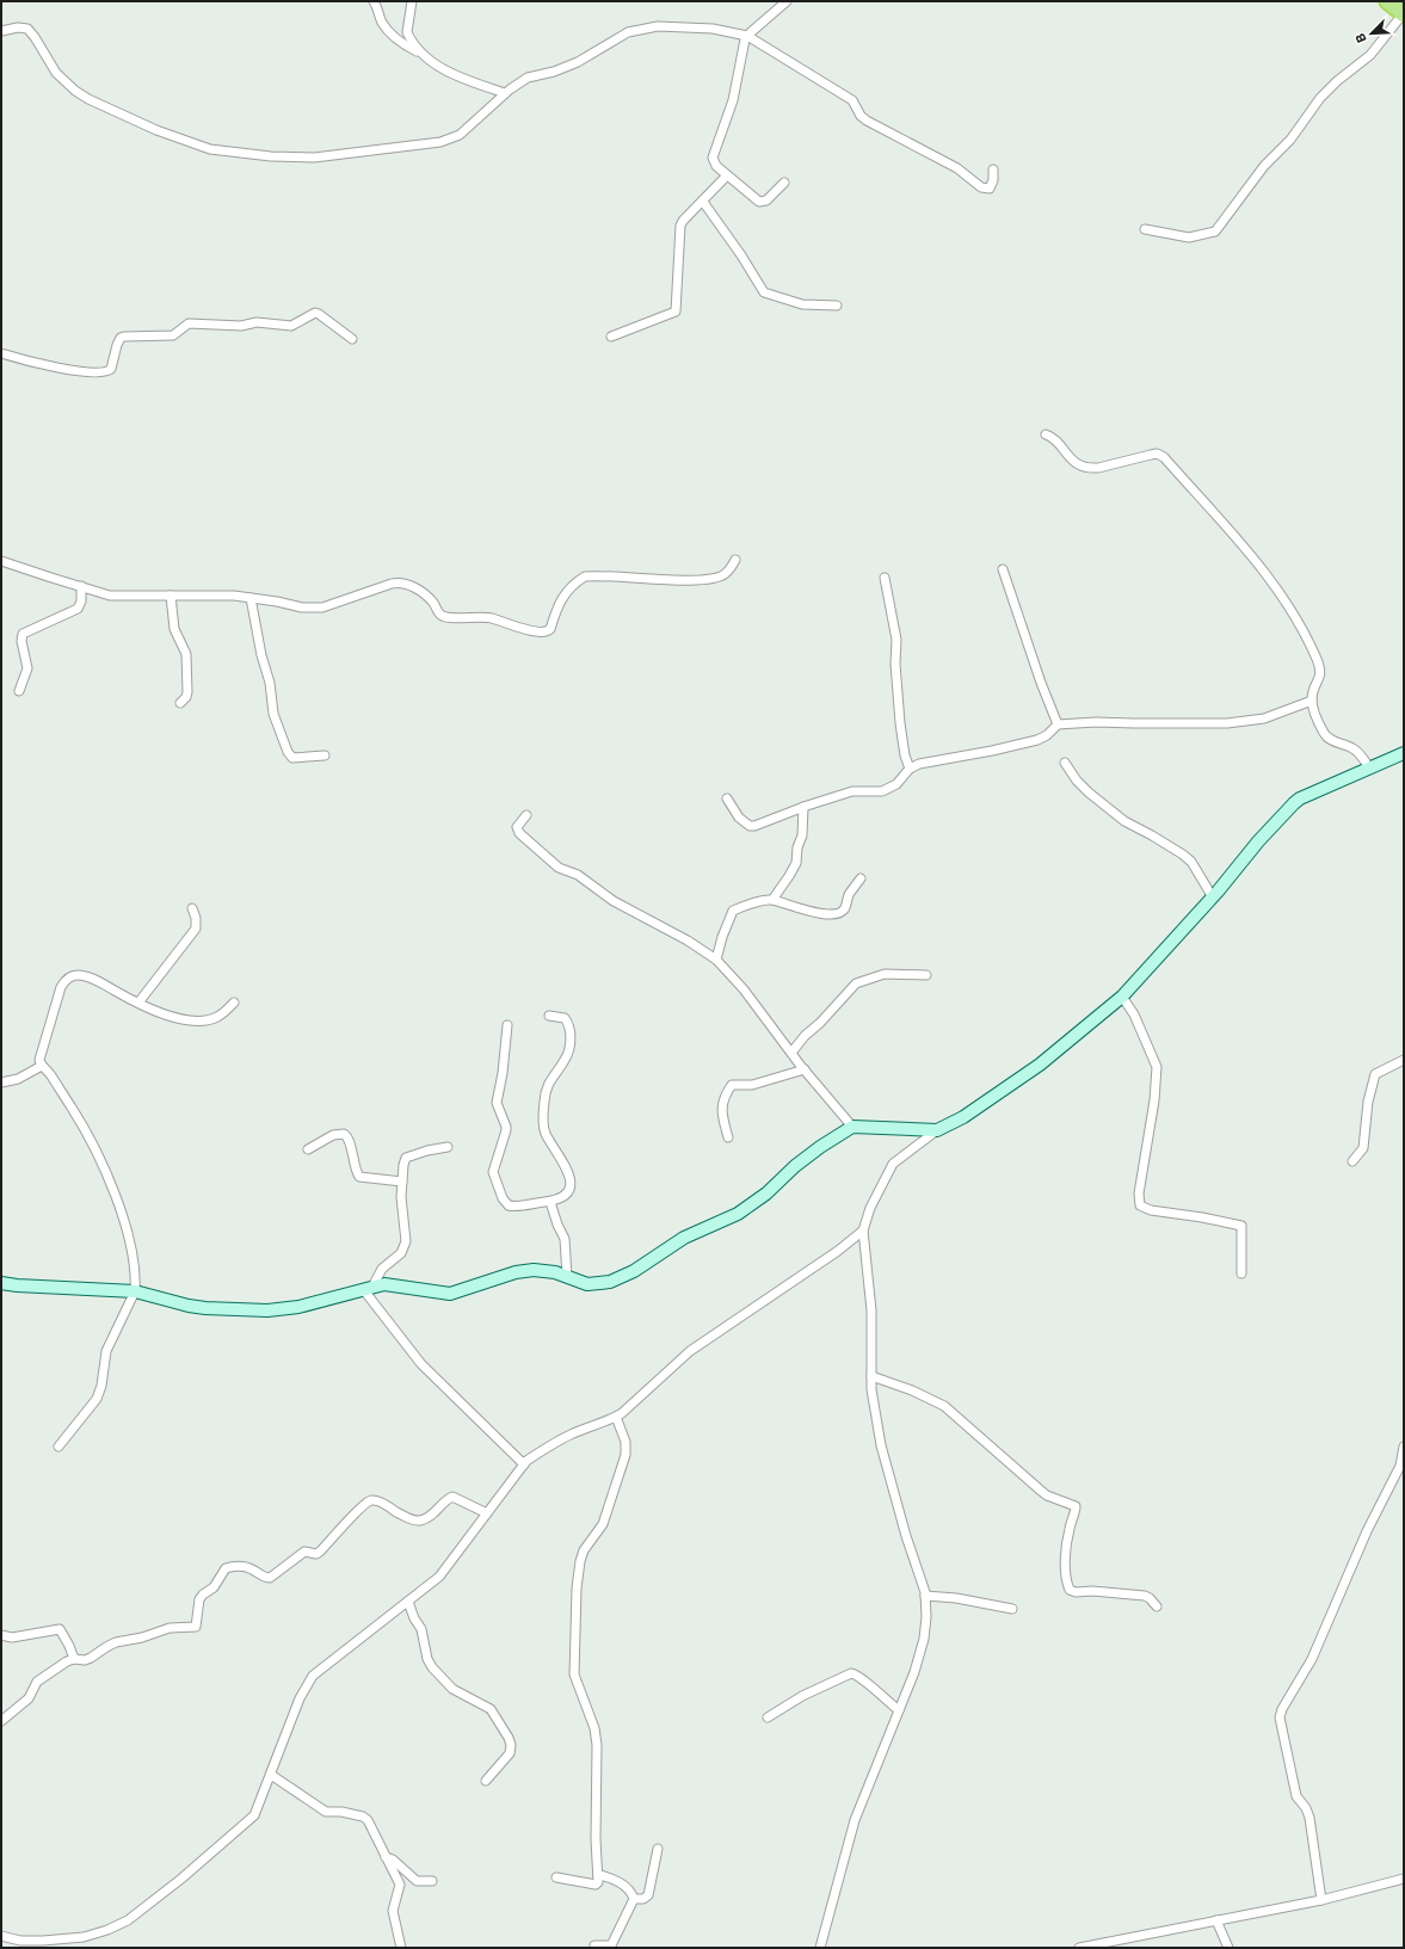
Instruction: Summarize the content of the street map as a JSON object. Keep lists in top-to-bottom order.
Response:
{
  "north": "bottom left"
}
